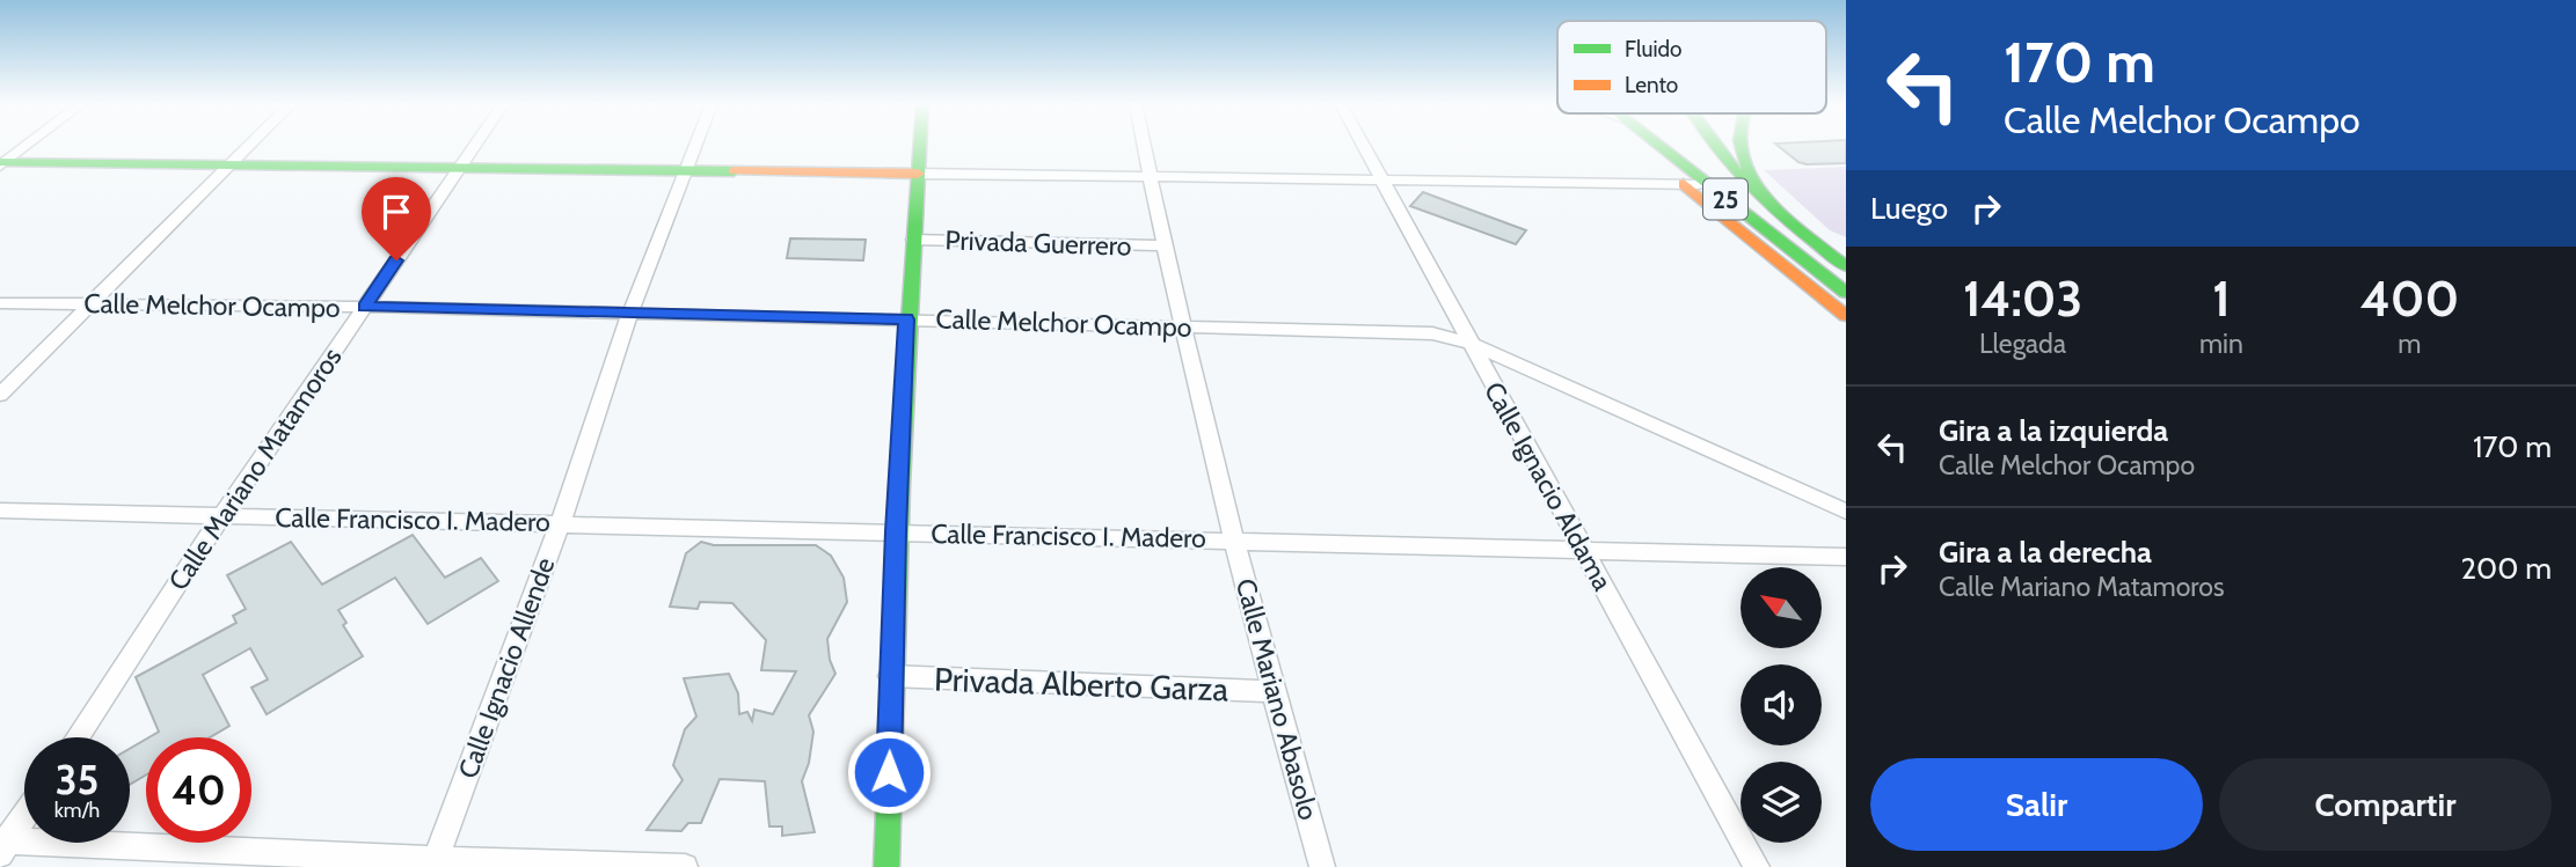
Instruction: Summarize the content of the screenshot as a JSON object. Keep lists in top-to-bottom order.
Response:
{
  "streets": {
    "main road": ["25"],
    "street": [
      "Privada Guerrero",
      "Calle Melchor Ocampo",
      "Calle Mariano Matamoros",
      "Calle Ignacio Aldama",
      "Calle Francisco I. Madero",
      "Calle Ignacio Allende",
      "Privada Alberto Garza",
      "Calle Mariano Abasolo"
    ]
  },
  "crossings": [
    ["Privada Guerrero", "Calle Mariano Abasolo"],
    ["Calle Melchor Ocampo", "Calle Mariano Matamoros"],
    ["Calle Melchor Ocampo", "Calle Ignacio Aldama"],
    ["Calle Melchor Ocampo", "Calle Ignacio Allende"],
    ["Calle Melchor Ocampo", "Calle Mariano Abasolo"],
    ["Calle Mariano Matamoros", "Calle Francisco I. Madero"],
    ["Calle Ignacio Aldama", "Calle Francisco I. Madero"],
    ["Calle Francisco I. Madero", "Calle Ignacio Allende"],
    ["Calle Francisco I. Madero", "Calle Mariano Abasolo"],
    ["Privada Alberto Garza", "Calle Mariano Abasolo"]
  ],
  "legend": ["Fluido", "Lento"],
  "north": "top left",
  "page": {
    "turn": ["170 m", "Calle Melchor Ocampo"],
    "then": "Luego",
    "eta": [
      "14:03",
      "Llegada",
      "1",
      "min",
      "400",
      "m"
    ],
    "list": [
      {
        "name": "Gira a la izquierda",
        "note": "Calle Melchor Ocampo",
        "value": "170 m"
      },
      {
        "name": "Gira a la derecha",
        "note": "Calle Mariano Matamoros",
        "value": "200 m"
      }
    ],
    "speed": "35 km/h",
    "limit": "40",
    "buttons": ["Salir", "Compartir"]
  }
}
